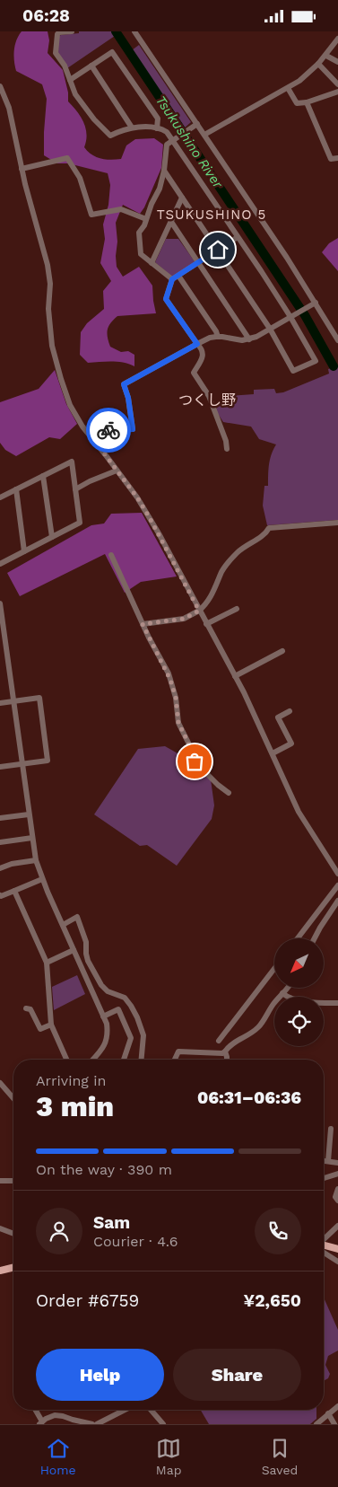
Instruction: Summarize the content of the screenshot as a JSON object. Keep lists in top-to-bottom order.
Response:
{
  "districts": ["TSUKUSHINO 5", "つくし野"],
  "water": ["Tsukushino River"],
  "north": "bottom left",
  "page": {
    "status": "06:28",
    "heading": ["3 min", "Arriving in", "06:31–06:36"],
    "panel": [
      "Sam",
      "Courier · 4.6",
      "Order #6759",
      "¥2,650"
    ],
    "bar": "On the way · 390 m",
    "buttons": ["Help", "Share"],
    "tabs": ["Home", "Map", "Saved"]
  }
}
